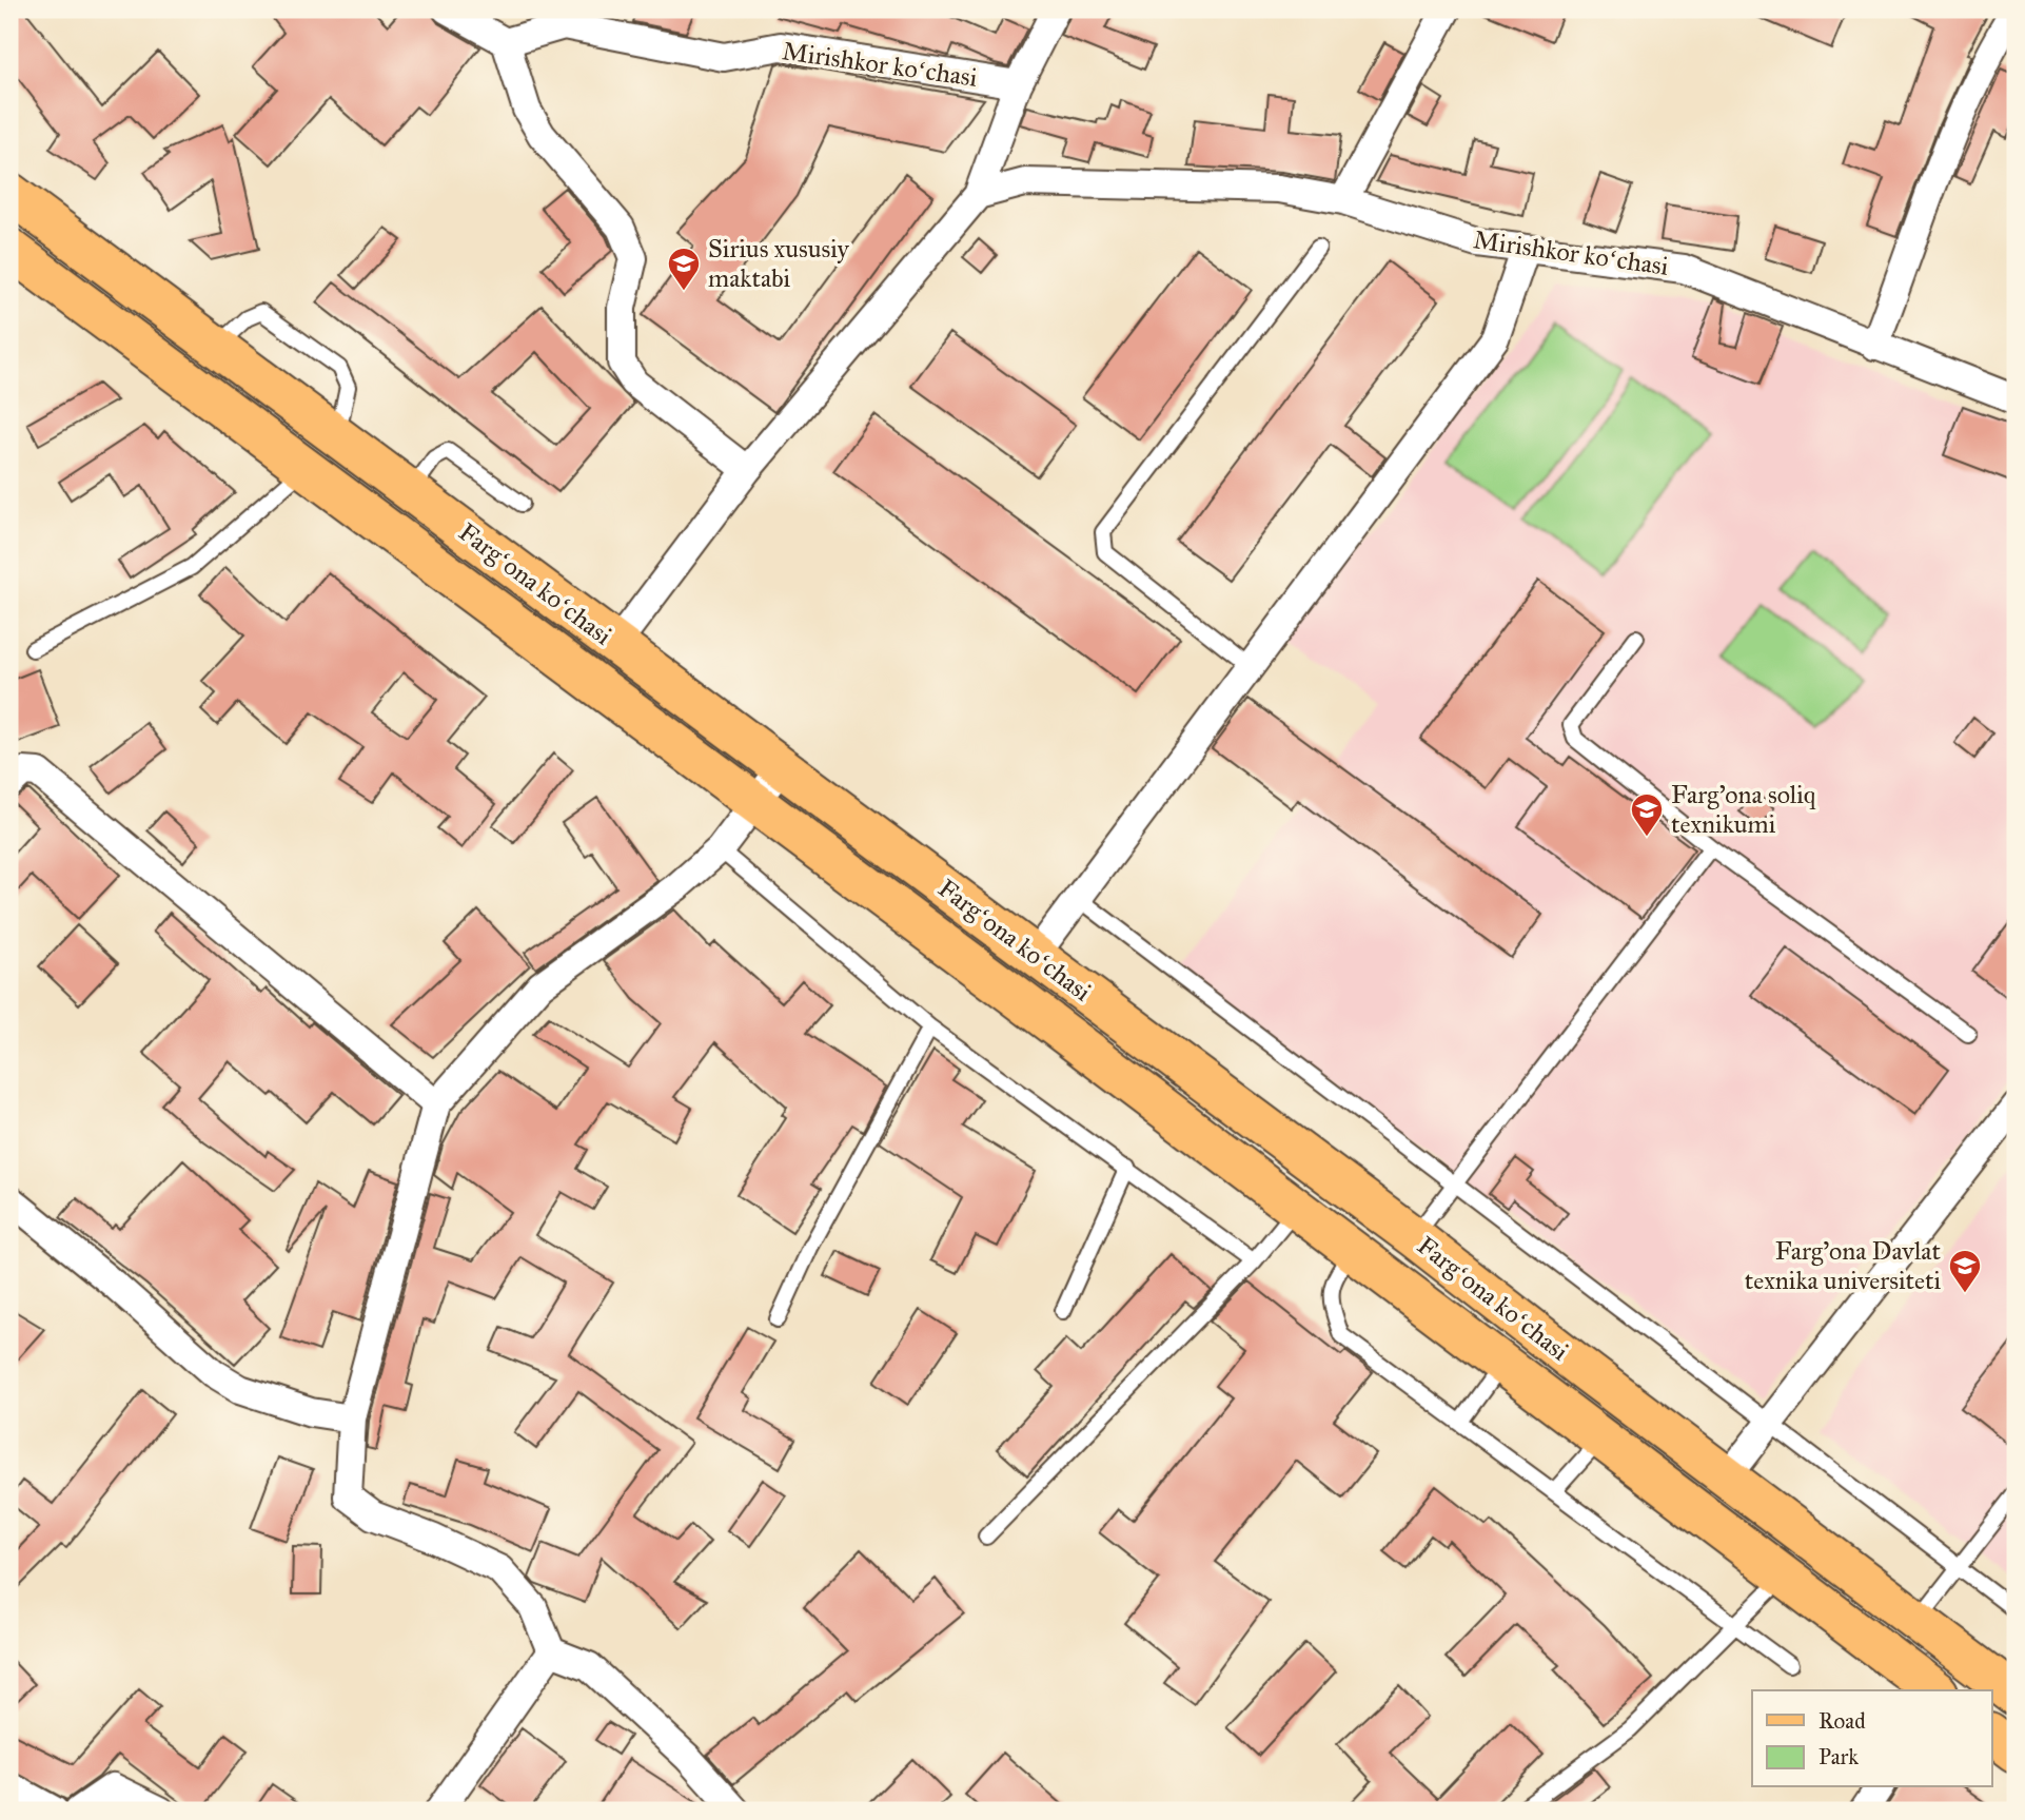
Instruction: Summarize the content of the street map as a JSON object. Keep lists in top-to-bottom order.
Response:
{
  "streets": {
    "main road": ["Fargʻona koʻchasi"],
    "street": ["Mirishkor koʻchasi"]
  },
  "places": {
    "school or university": ["Sirius xususiy maktabi", "Farg'ona soliq texnikumi", "Farg'ona Davlat texnika universiteti"]
  },
  "legend": ["Road", "Park"]
}
